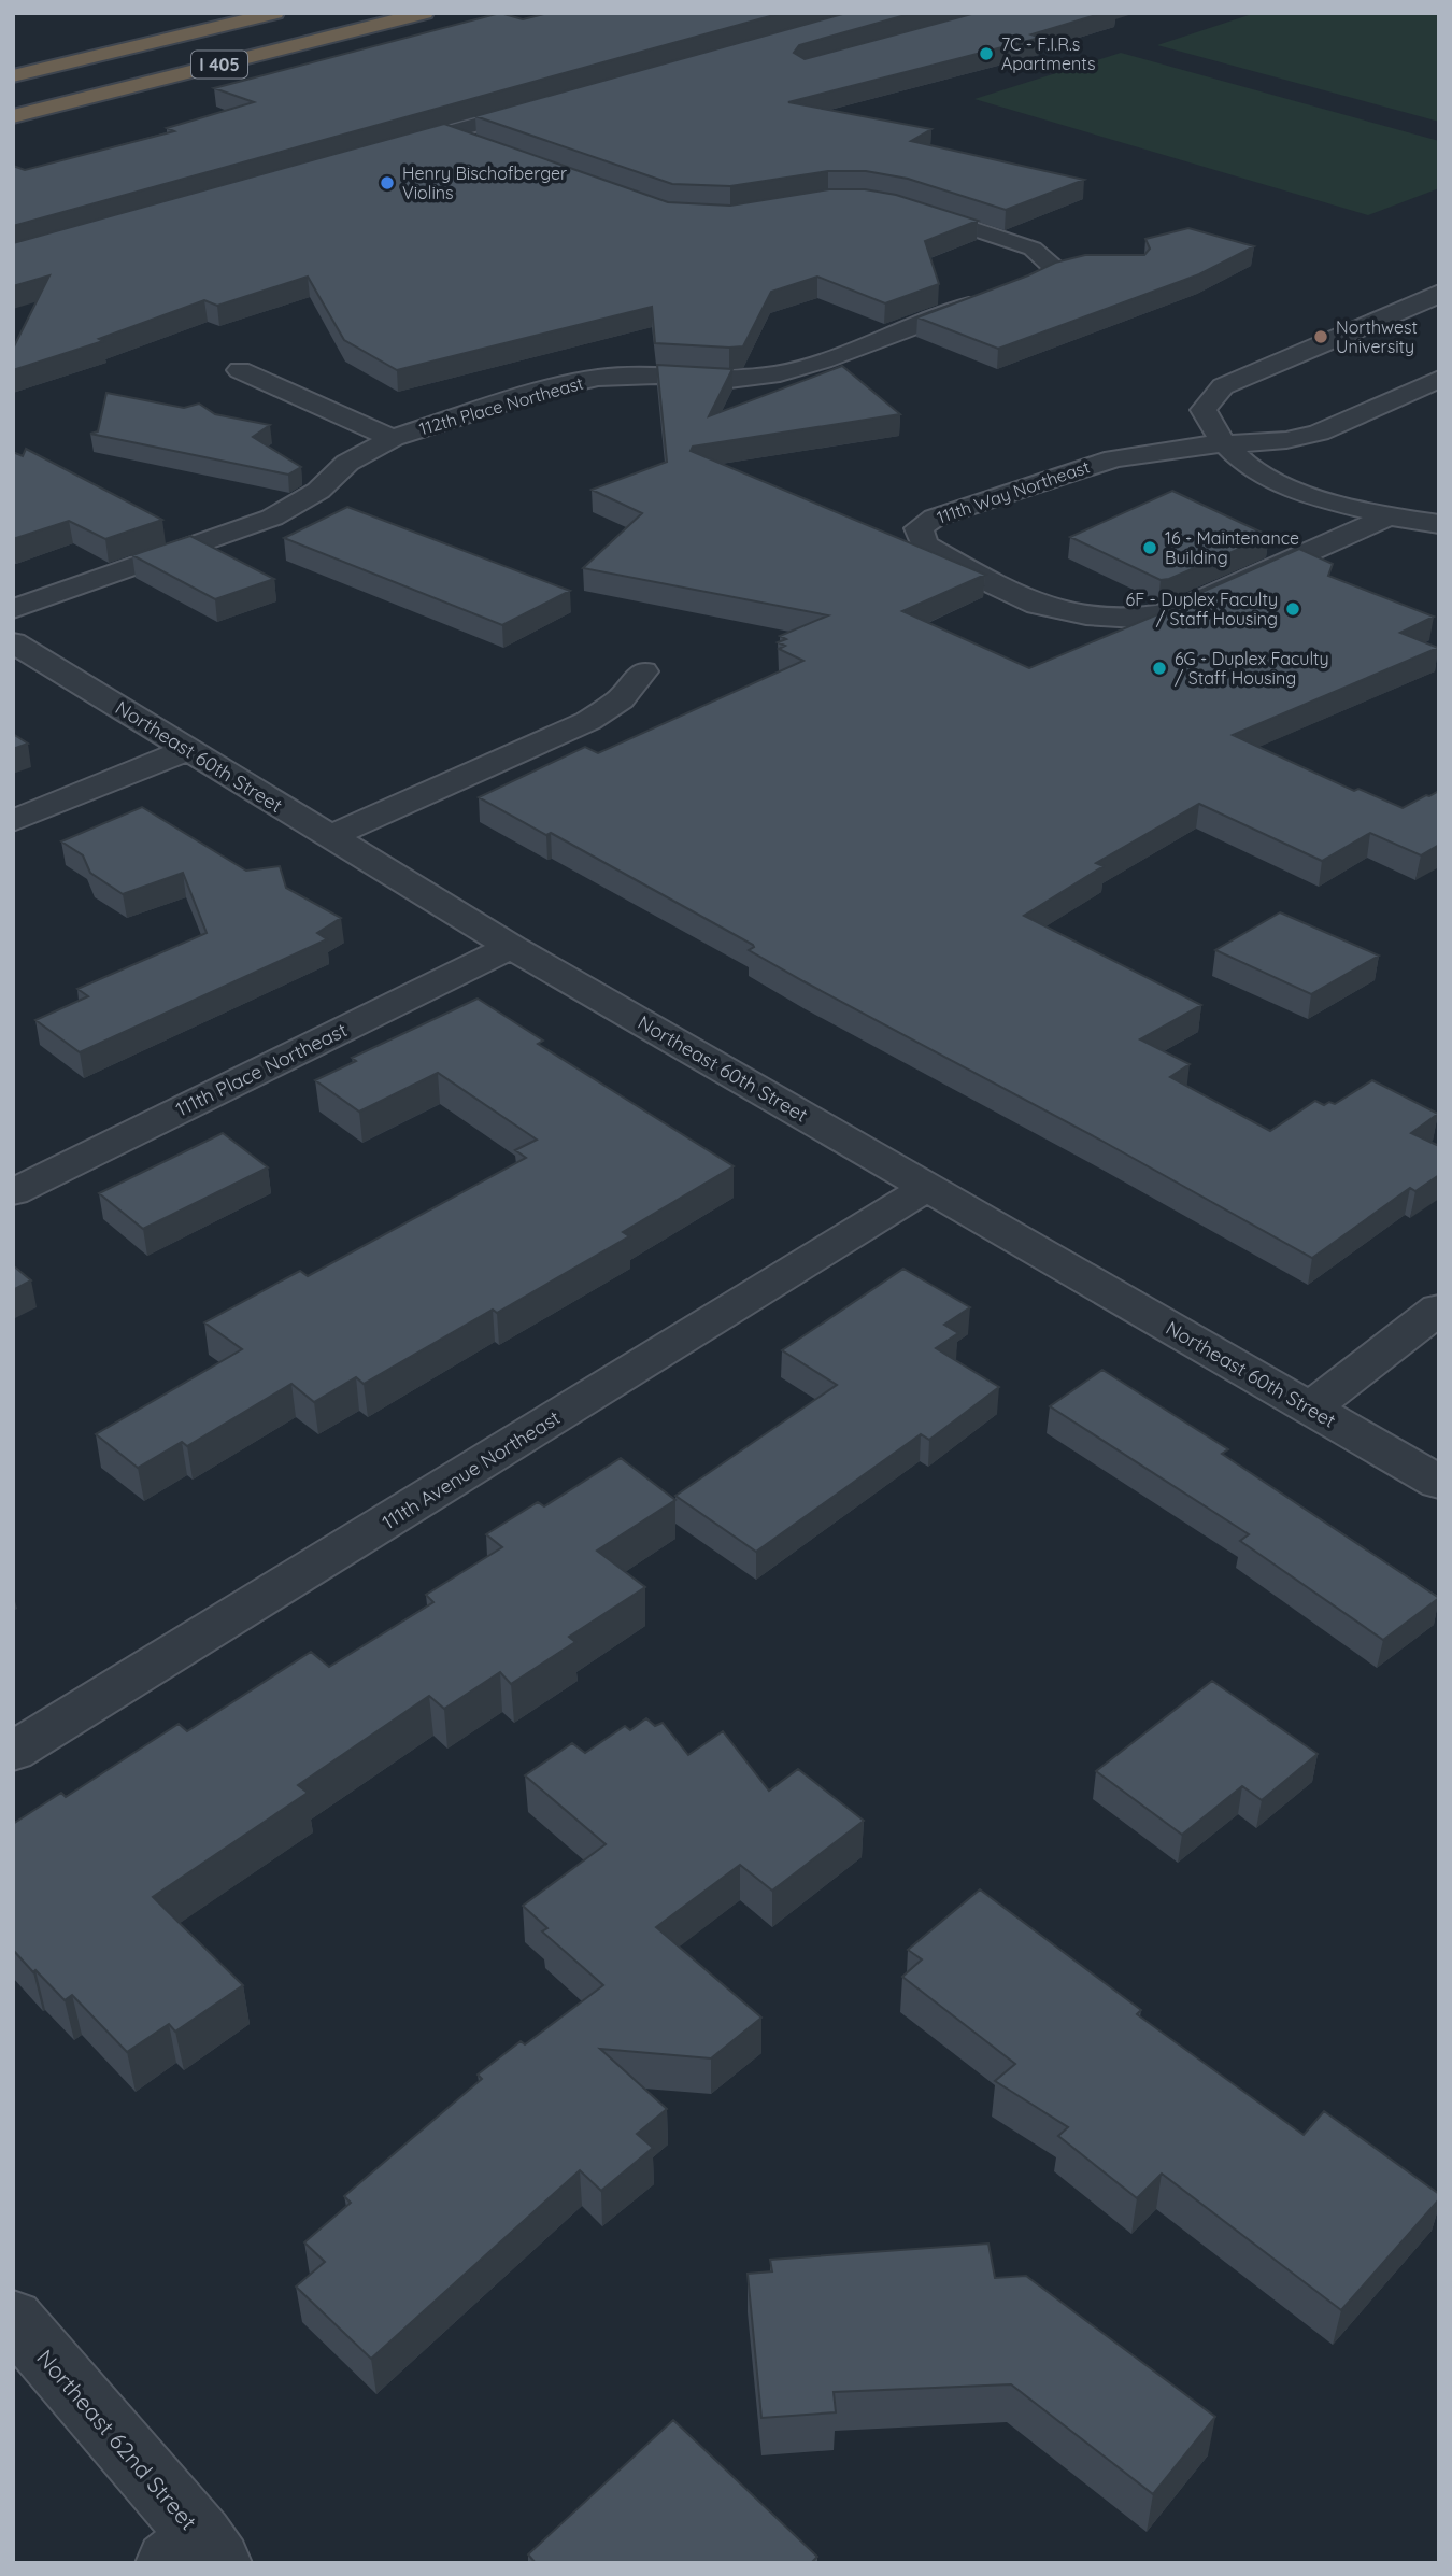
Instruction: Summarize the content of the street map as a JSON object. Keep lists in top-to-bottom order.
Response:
{
  "streets": {
    "highway": ["I 405"],
    "street": [
      "112th Place Northeast",
      "111th Way Northeast",
      "Northeast 60th Street",
      "111th Place Northeast",
      "111th Avenue Northeast",
      "Northeast 62nd Street"
    ]
  },
  "crossings": [
    ["Northeast 60th Street", "111th Place Northeast"],
    ["Northeast 60th Street", "111th Avenue Northeast"]
  ],
  "places": [
    "7C - F.I.R.s Apartments",
    "Henry Bischofberger Violins",
    "Northwest University",
    "16 - Maintenance Building",
    "6F - Duplex Faculty / Staff Housing",
    "6G - Duplex Faculty / Staff Housing"
  ]
}
